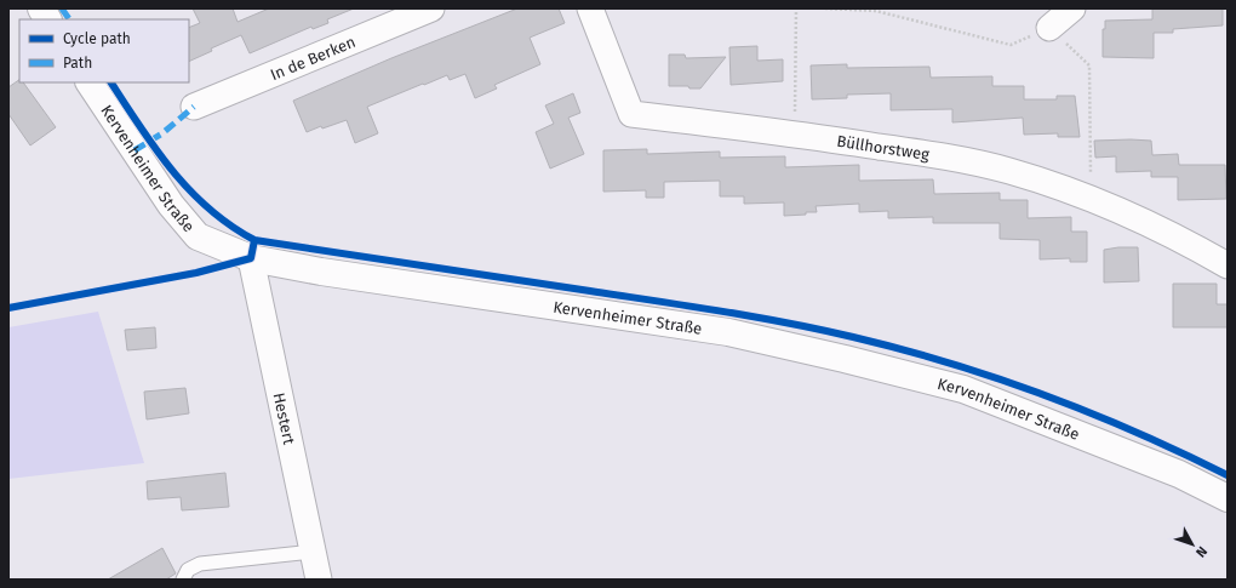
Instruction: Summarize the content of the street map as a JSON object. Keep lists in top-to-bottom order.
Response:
{
  "streets": {
    "main road": ["Kervenheimer Straße"],
    "street": ["In de Berken", "Büllhorstweg", "Hestert"]
  },
  "crossings": [
    ["Kervenheimer Straße", "Hestert"]
  ],
  "legend": ["Cycle path", "Path"],
  "north": "bottom right"
}
